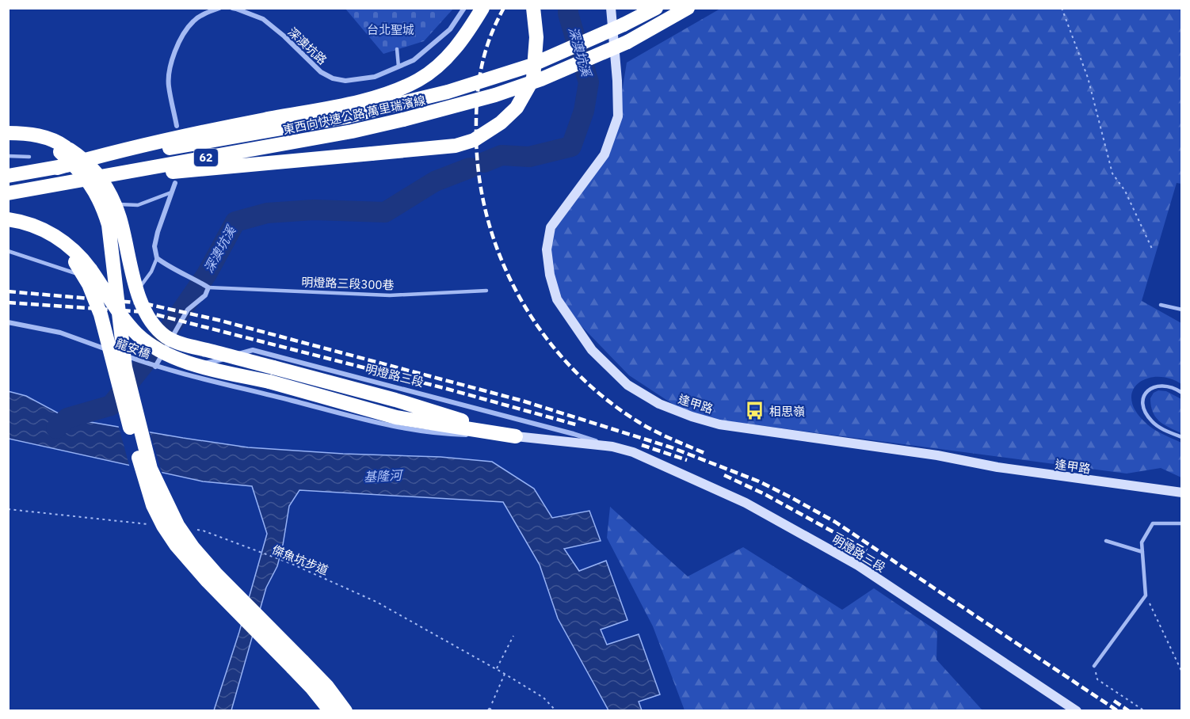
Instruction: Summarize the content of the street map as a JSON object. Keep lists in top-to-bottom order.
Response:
{
  "streets": {
    "highway": ["東西向快速公路 萬里瑞濱線", "62"],
    "main road": ["明燈路三段", "逢甲路"],
    "street": ["深澳坑路", "龍安橋"],
    "lane": ["明燈路三段300巷"],
    "path": ["傑魚坑步道"]
  },
  "crossings": [
    ["龍安橋", "明燈路三段"]
  ],
  "water": ["深澳坑溪", "基隆河"],
  "parks": ["台北聖城"],
  "places": {
    "bus stop": ["相思嶺"]
  }
}
